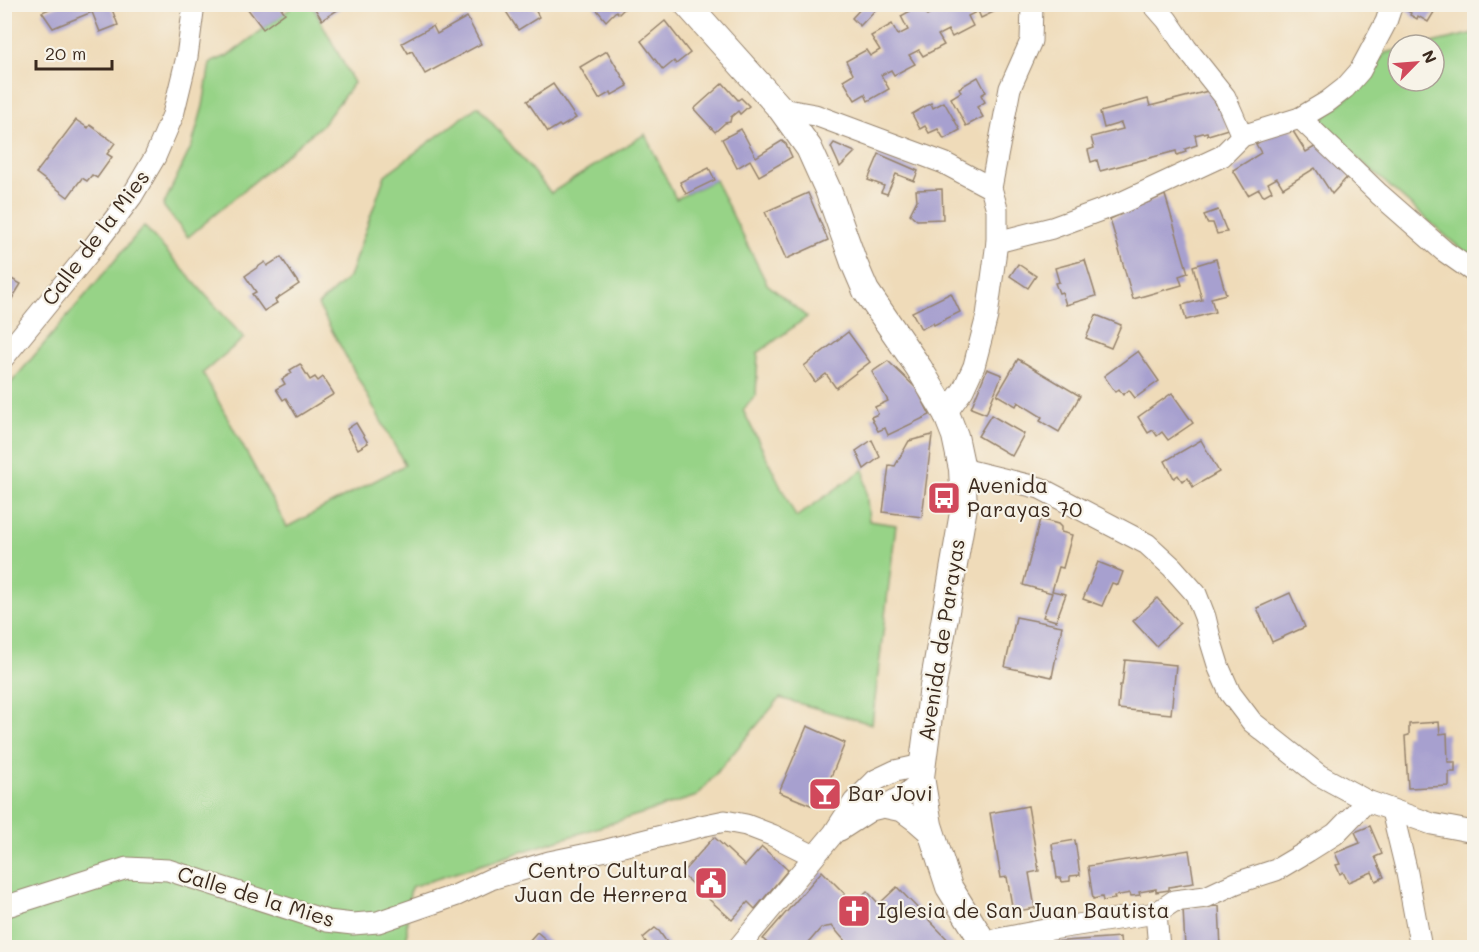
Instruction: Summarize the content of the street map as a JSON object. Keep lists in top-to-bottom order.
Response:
{
  "streets": {
    "street": ["Calle de la Mies", "Avenida de Parayas"]
  },
  "places": {
    "bus stop": ["Avenida Parayas 70"],
    "bar": ["Bar Jovi"],
    "public building": ["Centro Cultural Juan de Herrera"],
    "church": ["Iglesia de San Juan Bautista"]
  },
  "scale_bar": "20 m",
  "north": "top right"
}
